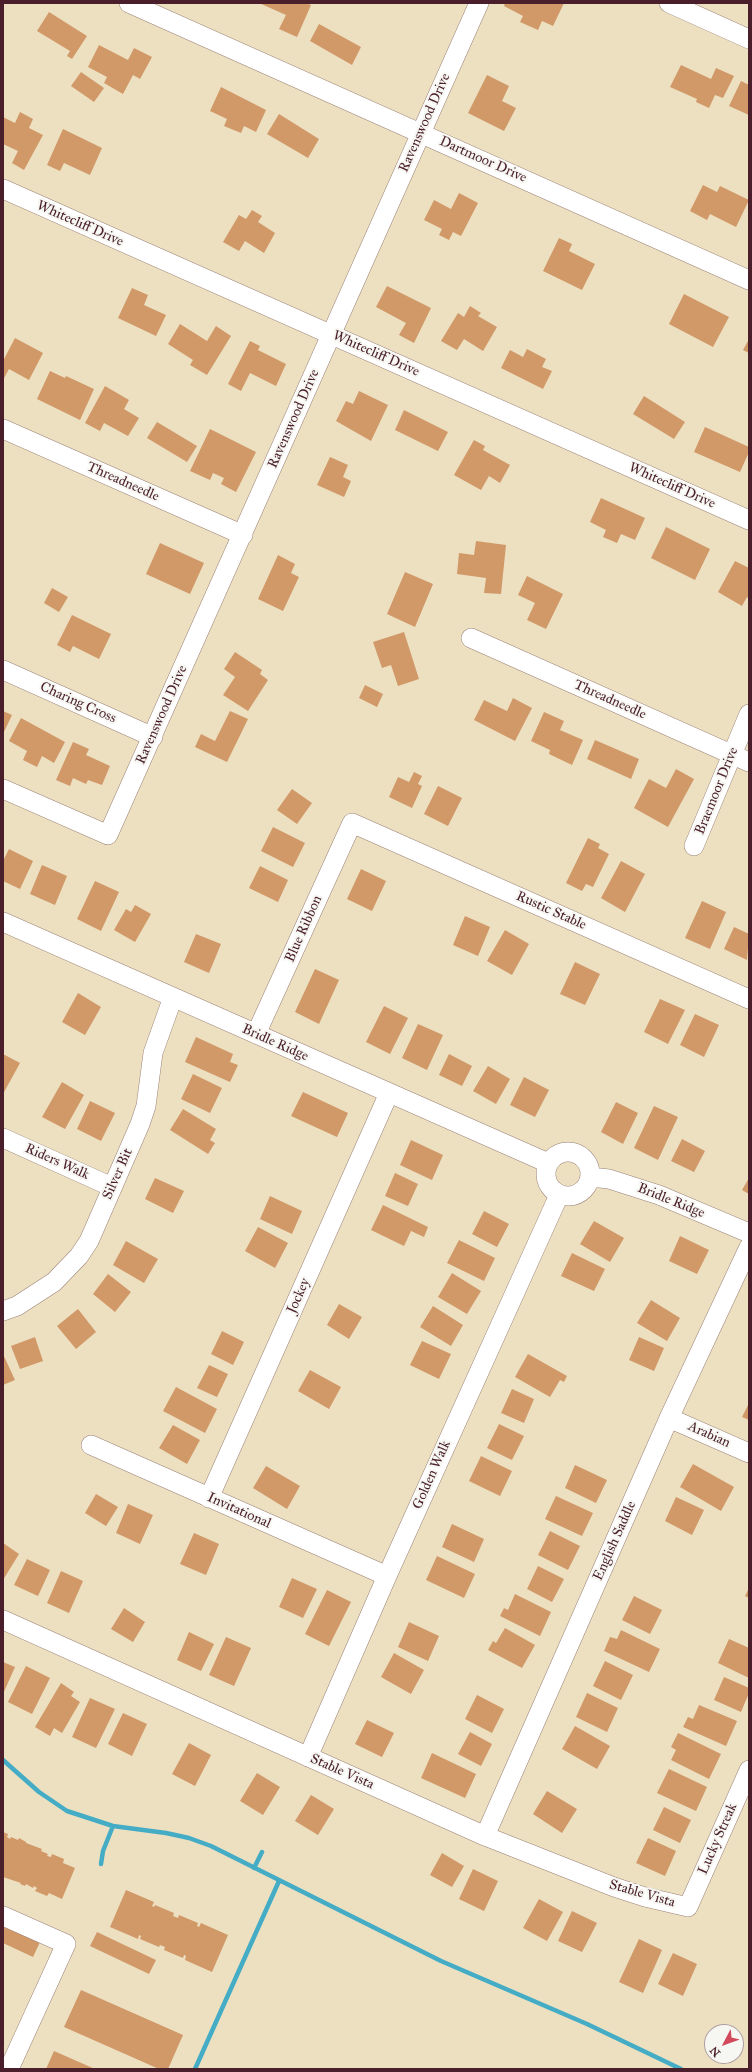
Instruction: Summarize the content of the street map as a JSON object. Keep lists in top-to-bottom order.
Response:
{
  "streets": {
    "street": [
      "Ravenswood Drive",
      "Dartmoor Drive",
      "Whitecliff Drive",
      "Threadneedle",
      "Charing Cross",
      "Braemoor Drive",
      "Rustic Stable",
      "Blue Ribbon",
      "Bridle Ridge",
      "Riders Walk",
      "Silver Bit",
      "Jockey",
      "Arabian",
      "Golden Walk",
      "Invitational",
      "English Saddle",
      "Stable Vista",
      "Lucky Streak"
    ]
  },
  "crossings": [
    ["Ravenswood Drive", "Dartmoor Drive"],
    ["Ravenswood Drive", "Whitecliff Drive"],
    ["Ravenswood Drive", "Threadneedle"],
    ["Ravenswood Drive", "Charing Cross"],
    ["Threadneedle", "Braemoor Drive"],
    ["Rustic Stable", "Blue Ribbon"],
    ["Blue Ribbon", "Bridle Ridge"],
    ["Bridle Ridge", "Silver Bit"],
    ["Bridle Ridge", "Jockey"],
    ["Bridle Ridge", "Golden Walk"],
    ["Riders Walk", "Silver Bit"],
    ["Jockey", "Invitational"],
    ["Arabian", "English Saddle"],
    ["Golden Walk", "Invitational"],
    ["Golden Walk", "Stable Vista"],
    ["English Saddle", "Stable Vista"],
    ["Stable Vista", "Lucky Streak"]
  ],
  "north": "bottom left"
}
